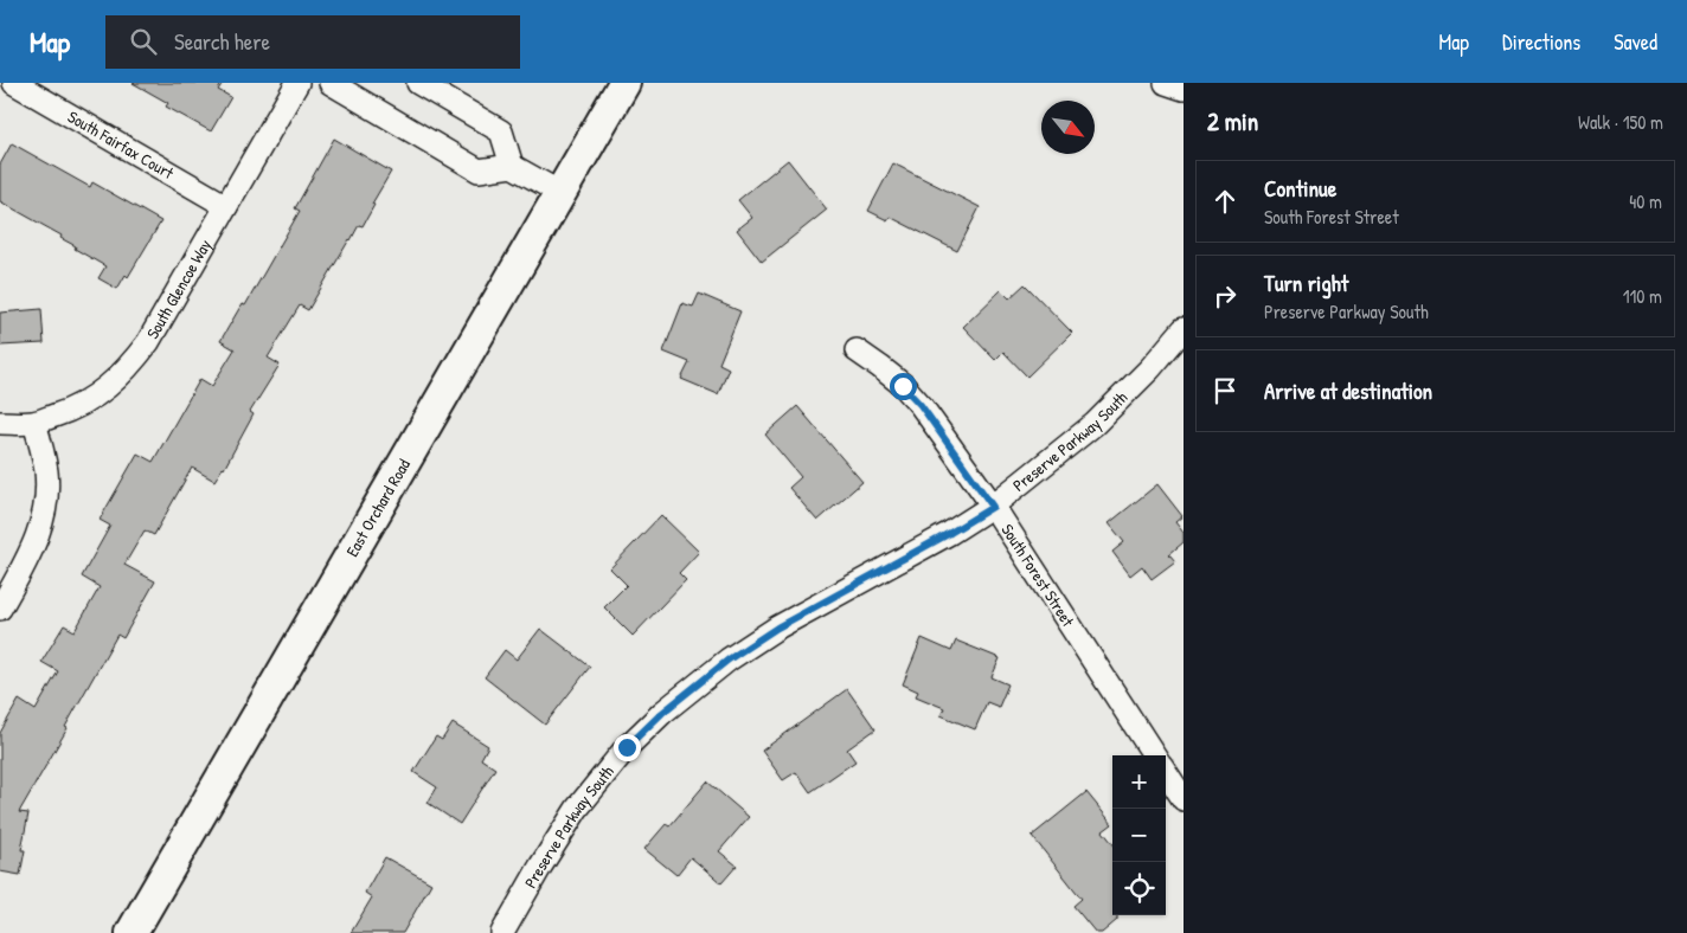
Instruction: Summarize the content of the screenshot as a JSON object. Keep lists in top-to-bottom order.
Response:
{
  "streets": {
    "street": [
      "South Fairfax Court",
      "South Glencoe Way",
      "Preserve Parkway South",
      "East Orchard Road",
      "South Forest Street"
    ]
  },
  "crossings": [
    ["South Fairfax Court", "South Glencoe Way"],
    ["Preserve Parkway South", "South Forest Street"]
  ],
  "north": "bottom right",
  "page": {
    "header": "Map",
    "search": "Search here",
    "nav": ["Map", "Directions", "Saved"],
    "heading": ["2 min", "Walk · 150 m"],
    "list": [
      ["Continue", "South Forest Street", "40 m"],
      ["Turn right", "Preserve Parkway South", "110 m"],
      "Arrive at destination"
    ],
    "map_buttons": ["+", "−"]
  }
}
